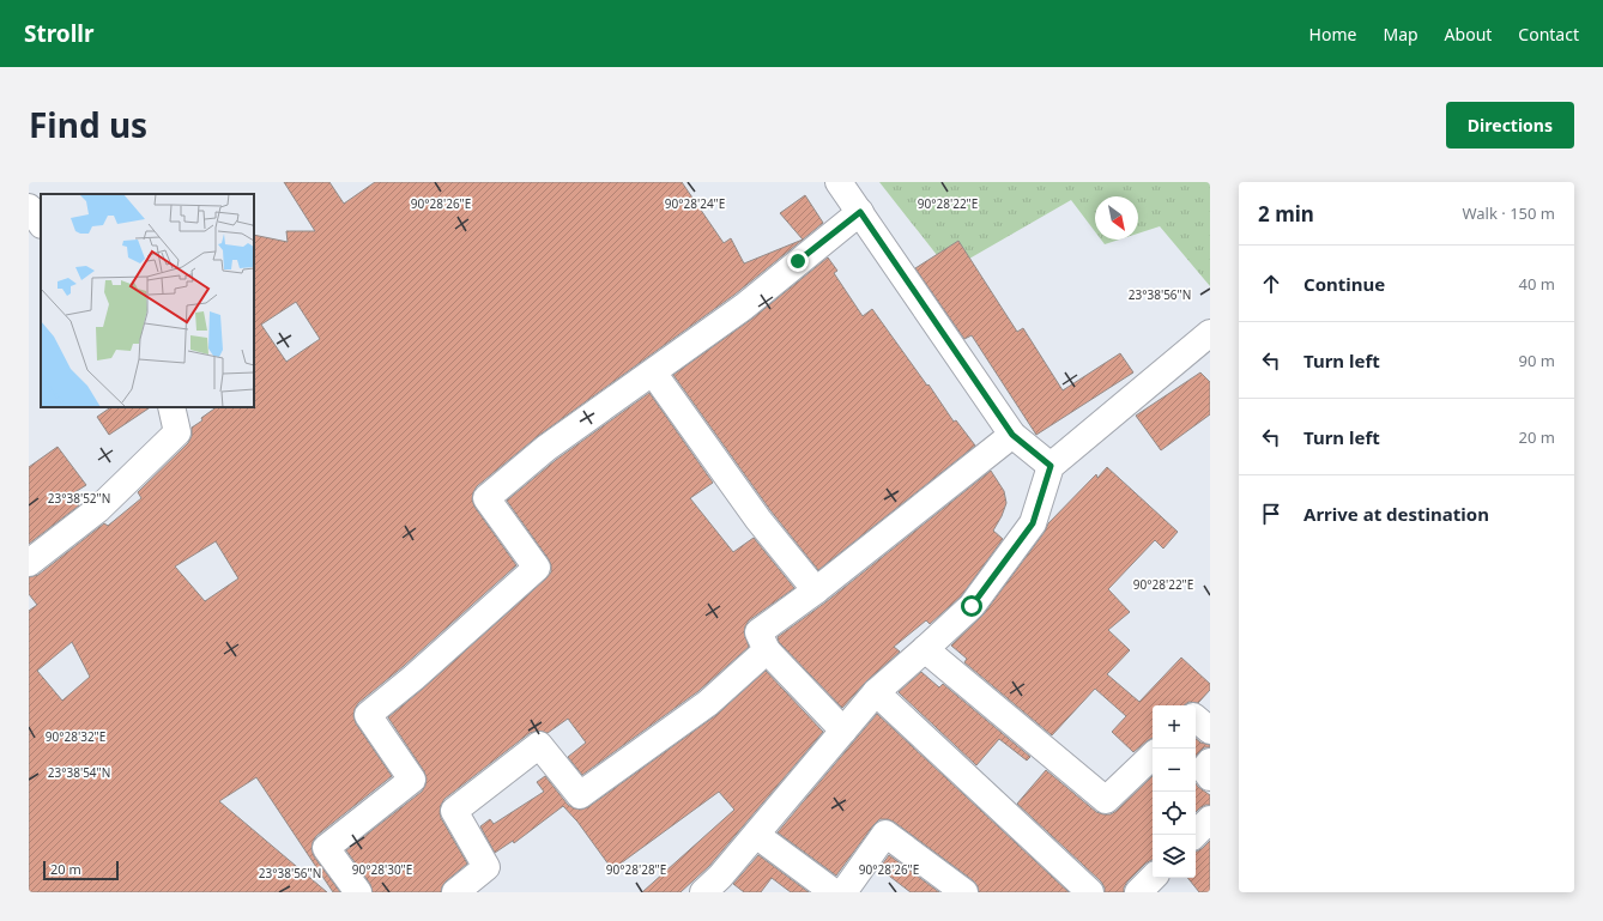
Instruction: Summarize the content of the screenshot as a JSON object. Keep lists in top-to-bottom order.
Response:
{
  "scale_bar": "20 m",
  "north": "bottom right",
  "page": {
    "header": "Strollr",
    "nav": [
      "Home",
      "Map",
      "About",
      "Contact"
    ],
    "title": "Find us",
    "buttons": "Directions",
    "heading": ["2 min", "Walk · 150 m"],
    "list": [
      ["Continue", "40 m"],
      ["Turn left", "90 m"],
      ["Turn left", "20 m"],
      "Arrive at destination"
    ],
    "map_buttons": ["+", "−"],
    "scale": "20 m"
  },
  "coordinates": [
    "90°28'26\"E",
    "90°28'24\"E",
    "90°28'22\"E",
    "23°38'56\"N",
    "23°38'52\"N",
    "90°28'32\"E",
    "23°38'54\"N",
    "90°28'30\"E",
    "90°28'28\"E"
  ]
}
